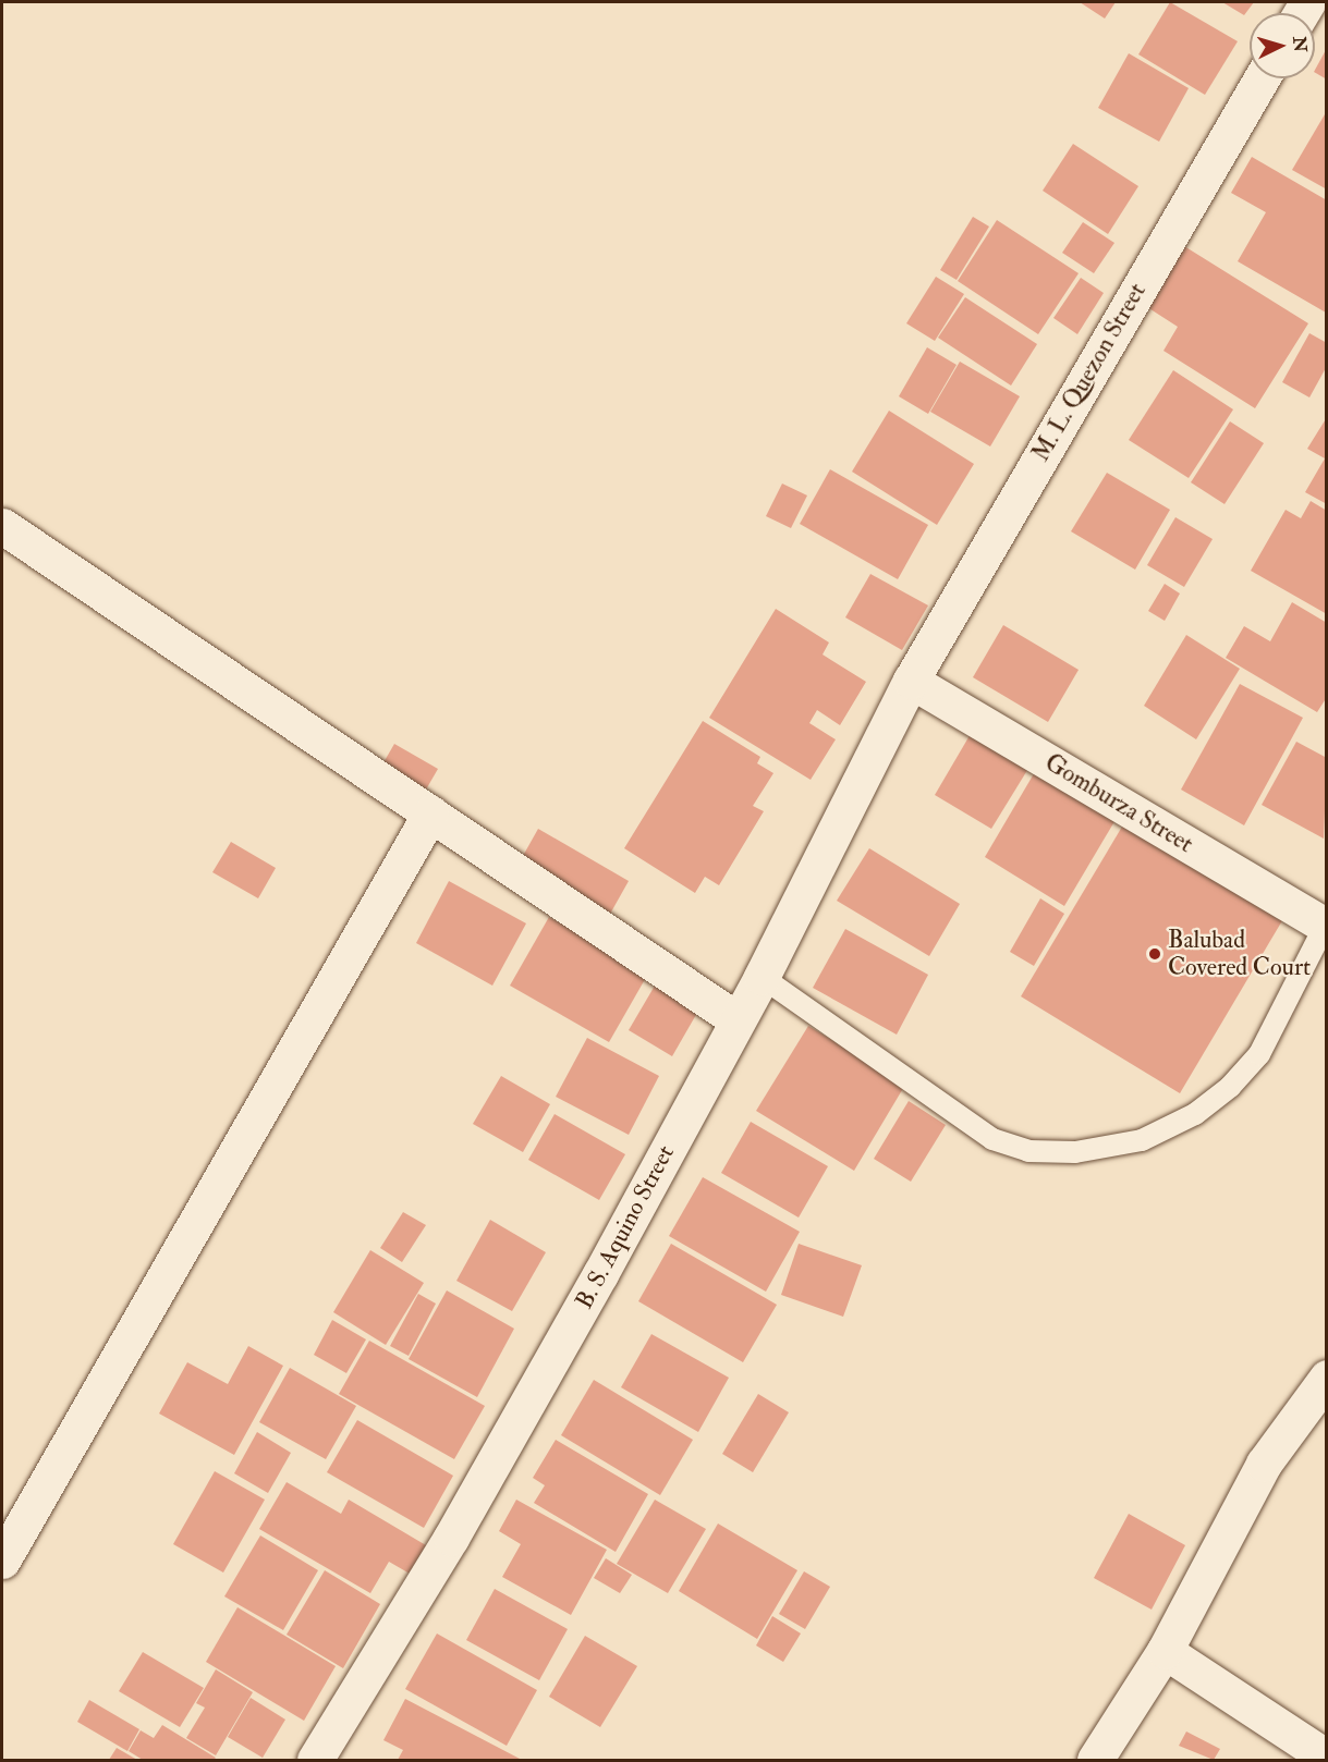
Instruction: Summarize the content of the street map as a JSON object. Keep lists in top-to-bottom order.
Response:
{
  "streets": {
    "street": ["M. L. Quezon Street", "Gomburza Street", "B. S. Aquino Street"]
  },
  "crossings": [
    ["M. L. Quezon Street", "Gomburza Street"],
    ["M. L. Quezon Street", "B. S. Aquino Street"],
    ["Gomburza Street", "B. S. Aquino Street"]
  ],
  "places": ["Balubad Covered Court"],
  "north": "right"
}
